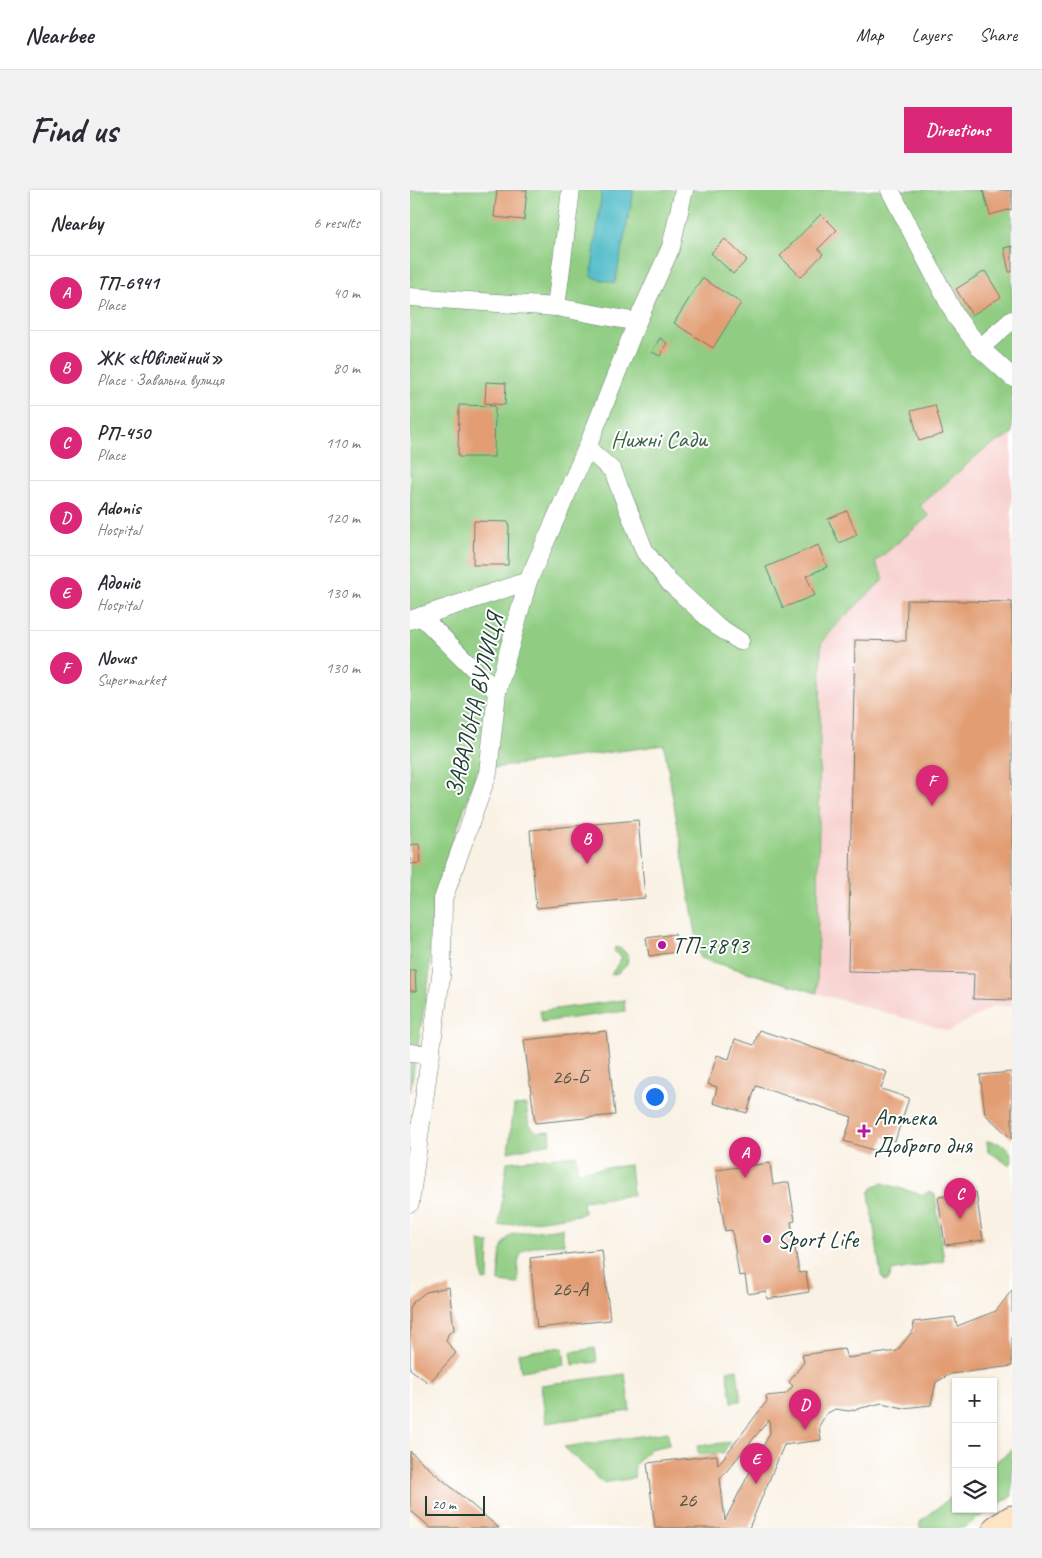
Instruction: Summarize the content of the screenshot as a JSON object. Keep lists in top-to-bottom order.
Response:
{
  "streets": {
    "street": ["ЗАВАЛЬНА ВУЛИЦЯ"]
  },
  "parks": ["Нижні Сади"],
  "places": {
    "other": ["ТП-7893", "Sport Life"],
    "health": ["Аптека Доброго дня"]
  },
  "house_numbers": ["26-Б", "26-А", "26"],
  "scale_bar": "20 m",
  "page": {
    "header": "Nearbee",
    "nav": ["Map", "Layers", "Share"],
    "buttons": "Directions",
    "title": "Find us",
    "heading": ["Nearby", "6 results"],
    "list": [
      {
        "mark": "A",
        "name": "ТП-6941",
        "note": "Place",
        "value": "40 m"
      },
      {
        "mark": "B",
        "name": "ЖК «Ювілейний»",
        "note": "Place · Завальна вулиця",
        "value": "80 m"
      },
      {
        "mark": "C",
        "name": "РП-450",
        "note": "Place",
        "value": "110 m"
      },
      {
        "mark": "D",
        "name": "Adonis",
        "note": "Hospital",
        "value": "120 m"
      },
      {
        "mark": "E",
        "name": "Адоніс",
        "note": "Hospital",
        "value": "130 m"
      },
      {
        "mark": "F",
        "name": "Novus",
        "note": "Supermarket",
        "value": "130 m"
      }
    ],
    "pins": [
      "F",
      "B",
      "A",
      "C",
      "D",
      "E"
    ],
    "map_buttons": ["+", "−"],
    "scale": "20 m"
  }
}
